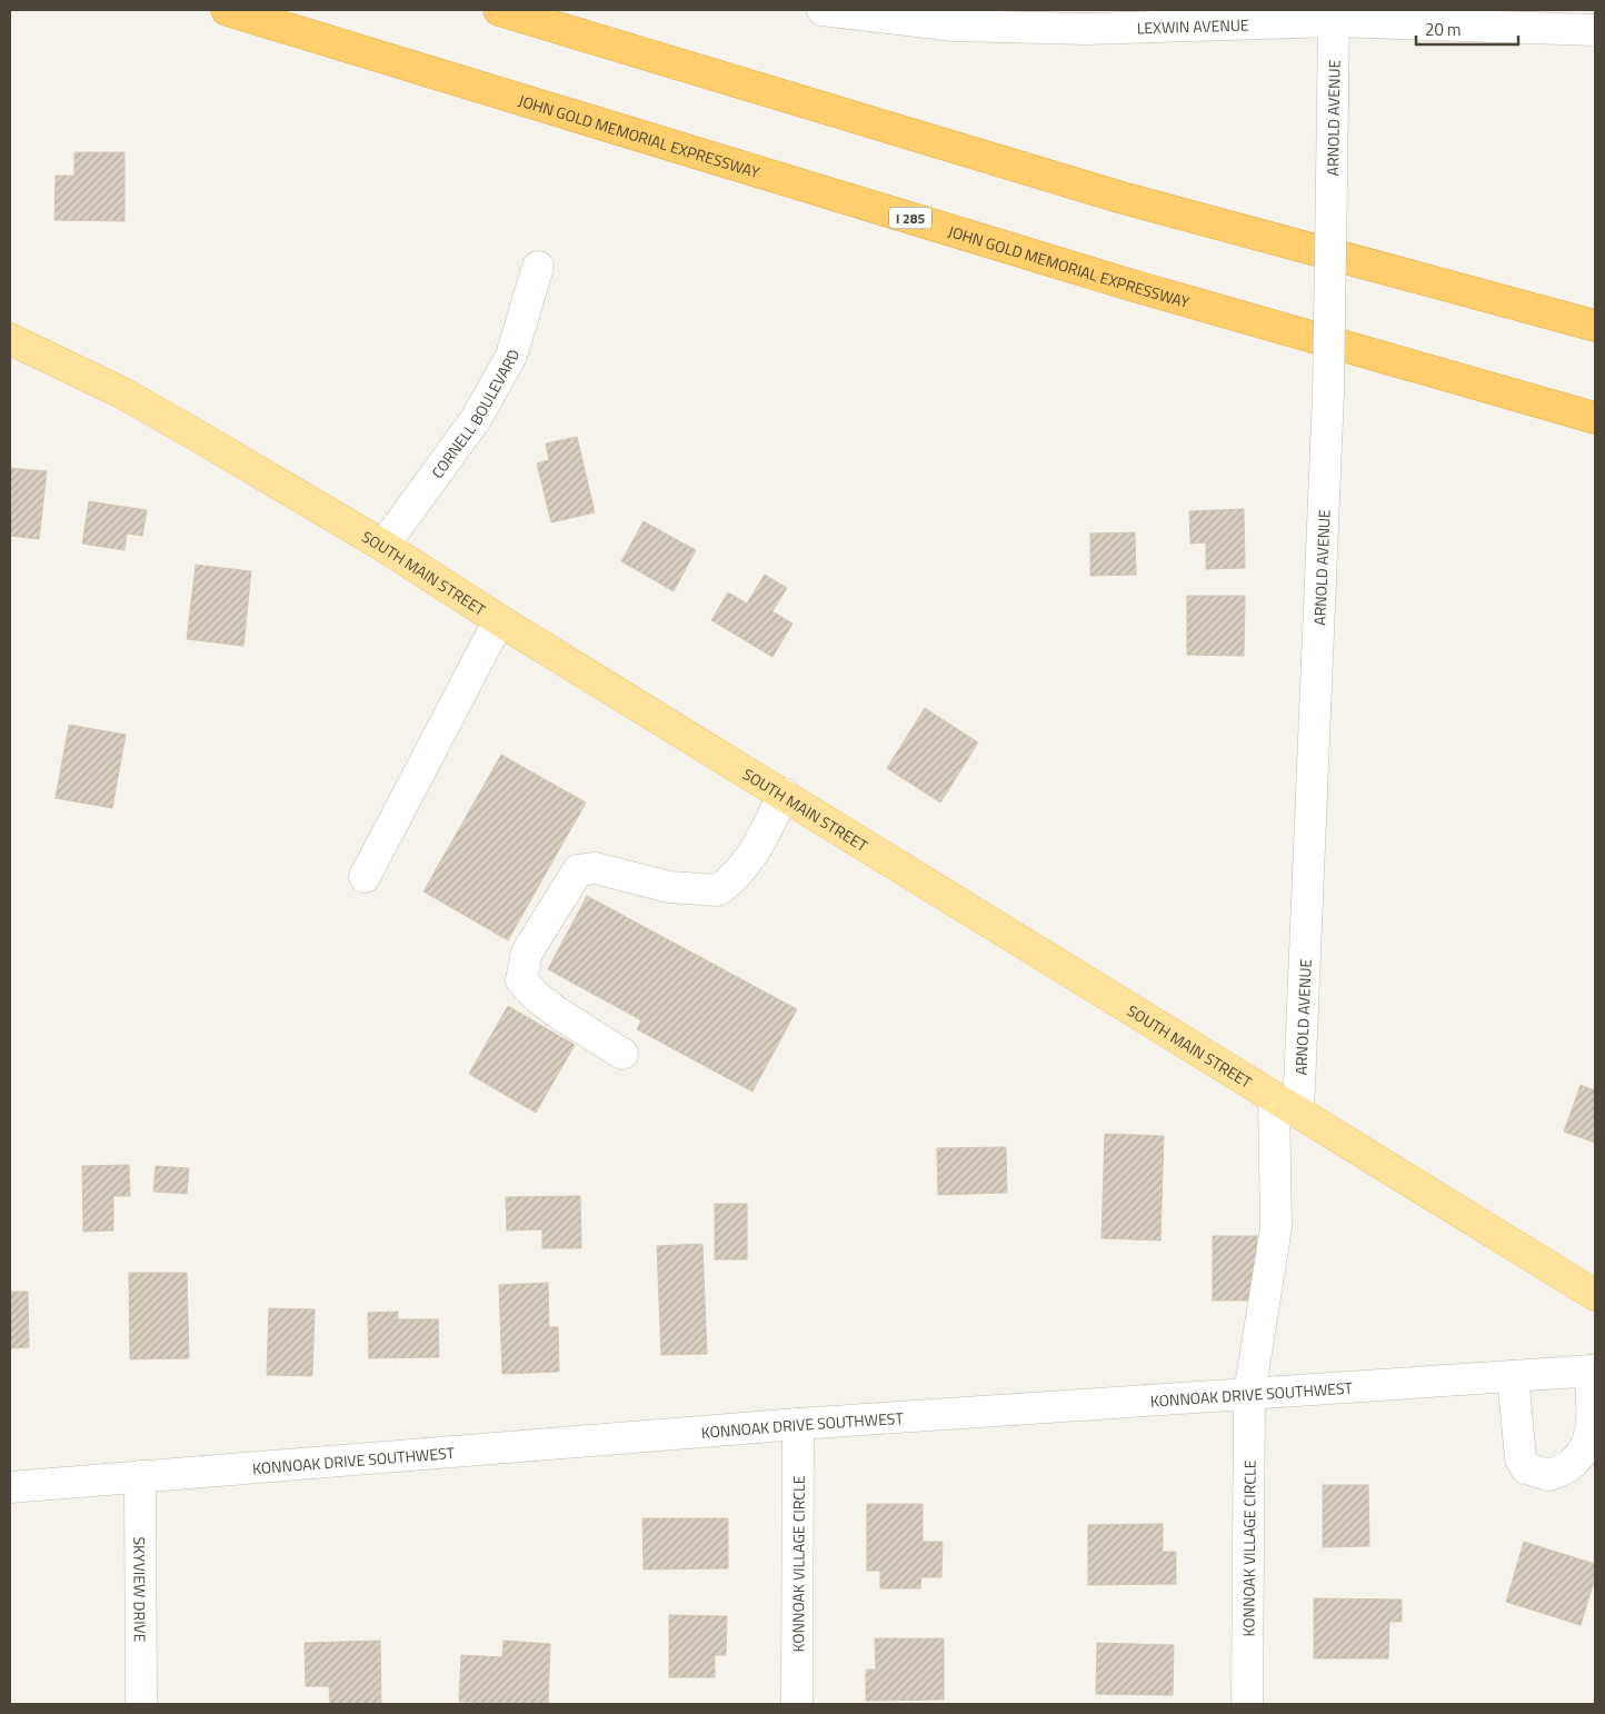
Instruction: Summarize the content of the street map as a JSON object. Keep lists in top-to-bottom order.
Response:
{
  "streets": {
    "highway": ["JOHN GOLD MEMORIAL EXPRESSWAY", "I 285"],
    "main road": ["SOUTH MAIN STREET"],
    "street": [
      "LEXWIN AVENUE",
      "ARNOLD AVENUE",
      "CORNELL BOULEVARD",
      "KONNOAK DRIVE SOUTHWEST",
      "KONNOAK VILLAGE CIRCLE",
      "SKYVIEW DRIVE"
    ]
  },
  "crossings": [
    ["LEXWIN AVENUE", "ARNOLD AVENUE"],
    ["ARNOLD AVENUE", "SOUTH MAIN STREET"],
    ["ARNOLD AVENUE", "KONNOAK DRIVE SOUTHWEST"],
    ["ARNOLD AVENUE", "KONNOAK VILLAGE CIRCLE"],
    ["CORNELL BOULEVARD", "SOUTH MAIN STREET"],
    ["KONNOAK DRIVE SOUTHWEST", "KONNOAK VILLAGE CIRCLE"],
    ["KONNOAK DRIVE SOUTHWEST", "SKYVIEW DRIVE"]
  ],
  "scale_bar": "20 m"
}
